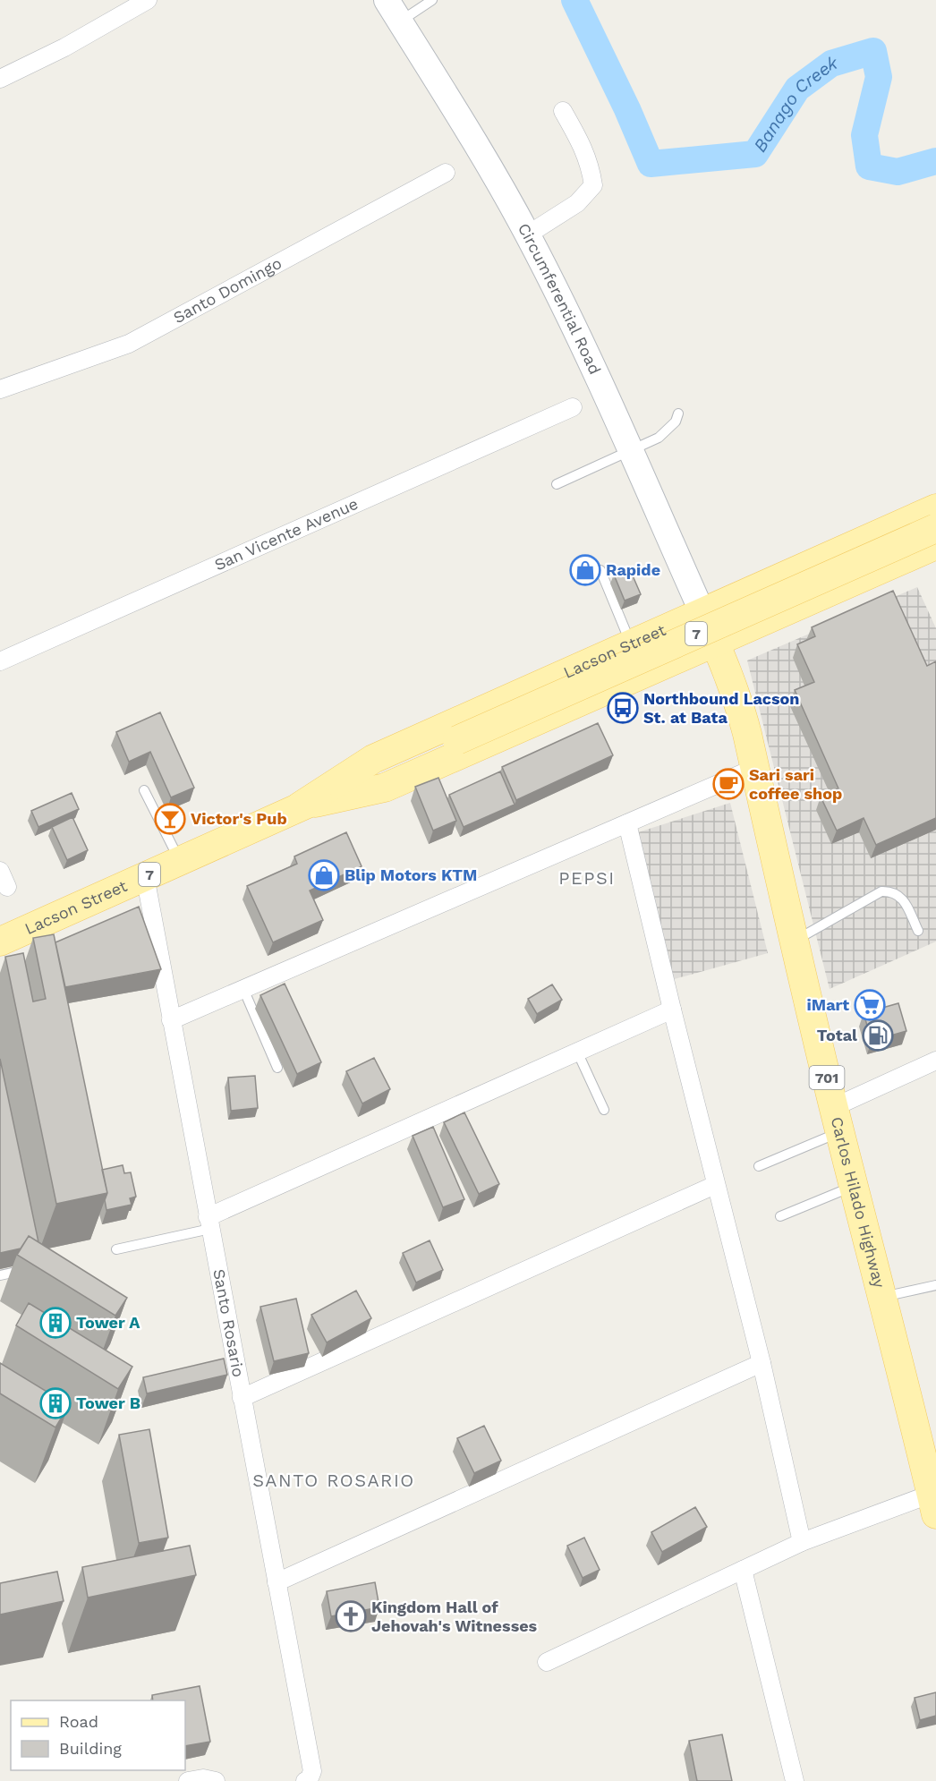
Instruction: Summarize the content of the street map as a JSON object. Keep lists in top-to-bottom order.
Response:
{
  "streets": {
    "main road": [
      "Circumferential Road",
      "7",
      "Lacson Street",
      "701",
      "Carlos Hilado Highway"
    ],
    "street": ["Santo Domingo", "San Vicente Avenue", "Santo Rosario"]
  },
  "crossings": [
    ["Circumferential Road", "Lacson Street"],
    ["Circumferential Road", "Carlos Hilado Highway"],
    ["Lacson Street", "Carlos Hilado Highway"],
    ["Lacson Street", "Santo Rosario"]
  ],
  "districts": ["PEPSI", "SANTO ROSARIO"],
  "water": ["Banago Creek"],
  "places": {
    "shop": ["Rapide", "Blip Motors KTM"],
    "bus stop": ["Northbound Lacson St. at Bata"],
    "cafe": ["Sari sari coffee shop"],
    "bar": ["Victor's Pub"],
    "supermarket": ["iMart"],
    "fuel station": ["Total"],
    "building": ["Tower A", "Tower B"],
    "church": ["Kingdom Hall of Jehovah's Witnesses"]
  },
  "legend": ["Road", "Building"]
}
